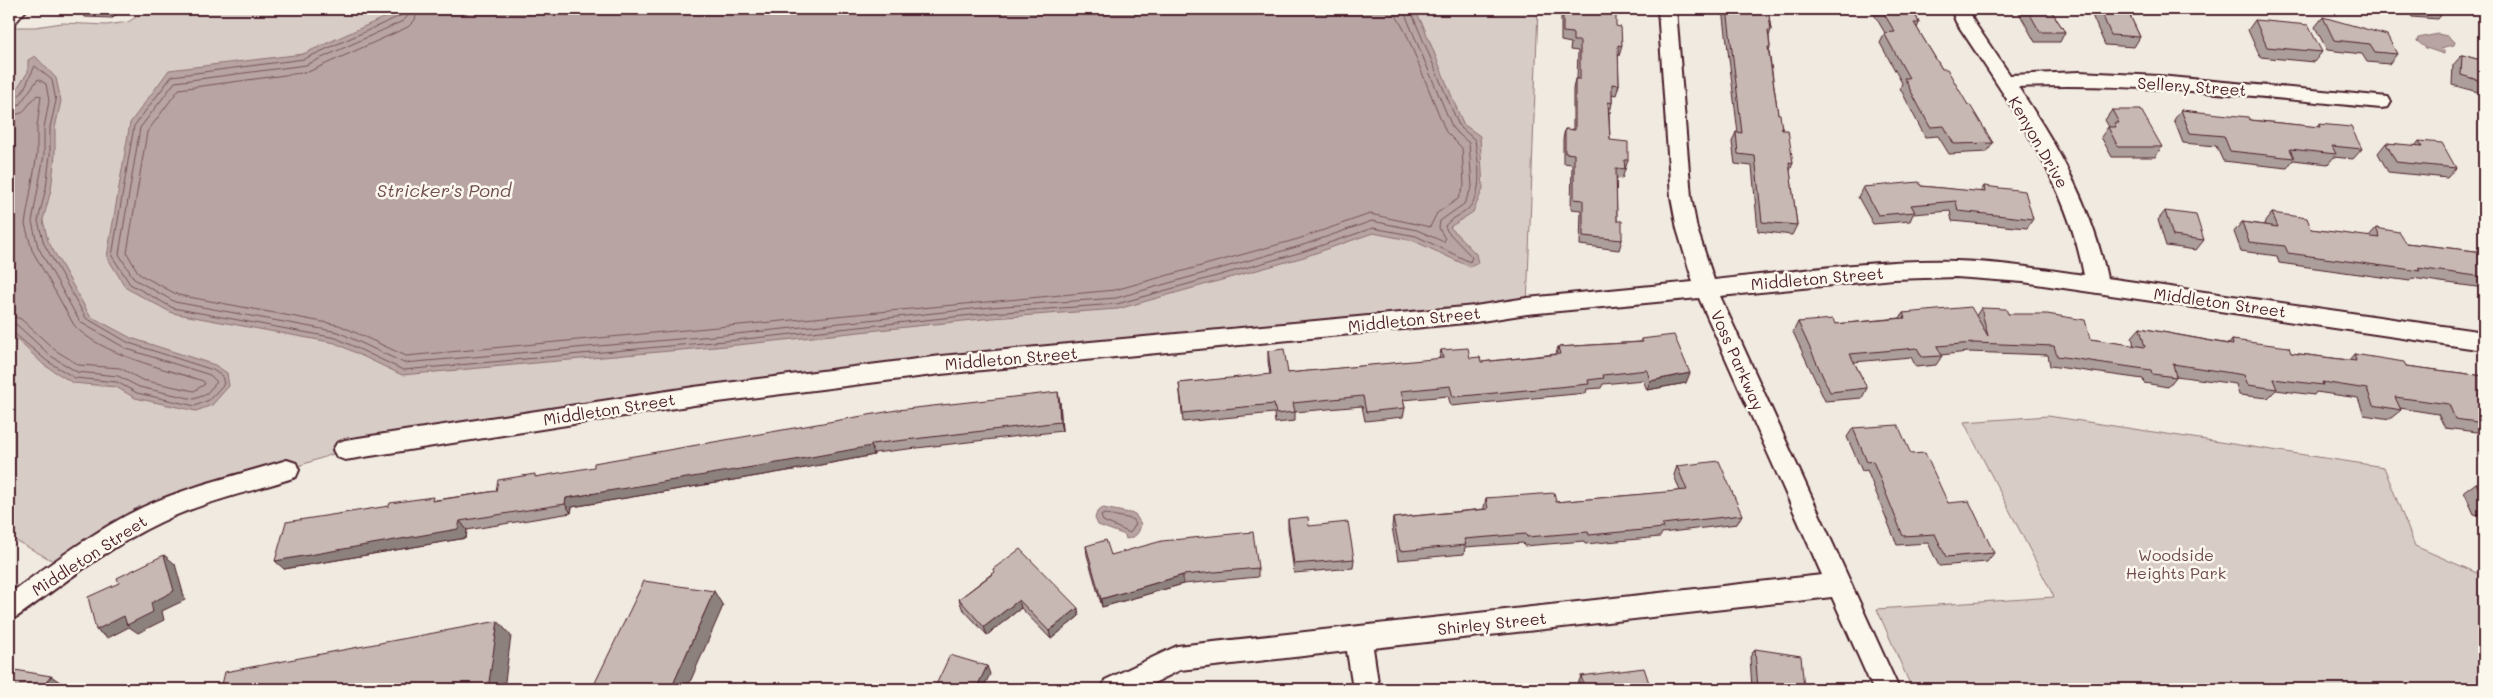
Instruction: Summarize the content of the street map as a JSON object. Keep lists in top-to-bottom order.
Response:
{
  "streets": {
    "street": [
      "Sellery Street",
      "Kenyon Drive",
      "Middleton Street",
      "Voss Parkway",
      "Shirley Street"
    ]
  },
  "crossings": [
    ["Sellery Street", "Kenyon Drive"],
    ["Kenyon Drive", "Middleton Street"],
    ["Middleton Street", "Voss Parkway"],
    ["Voss Parkway", "Shirley Street"]
  ],
  "water": ["Stricker's Pond"],
  "parks": ["Woodside Heights Park"]
}
